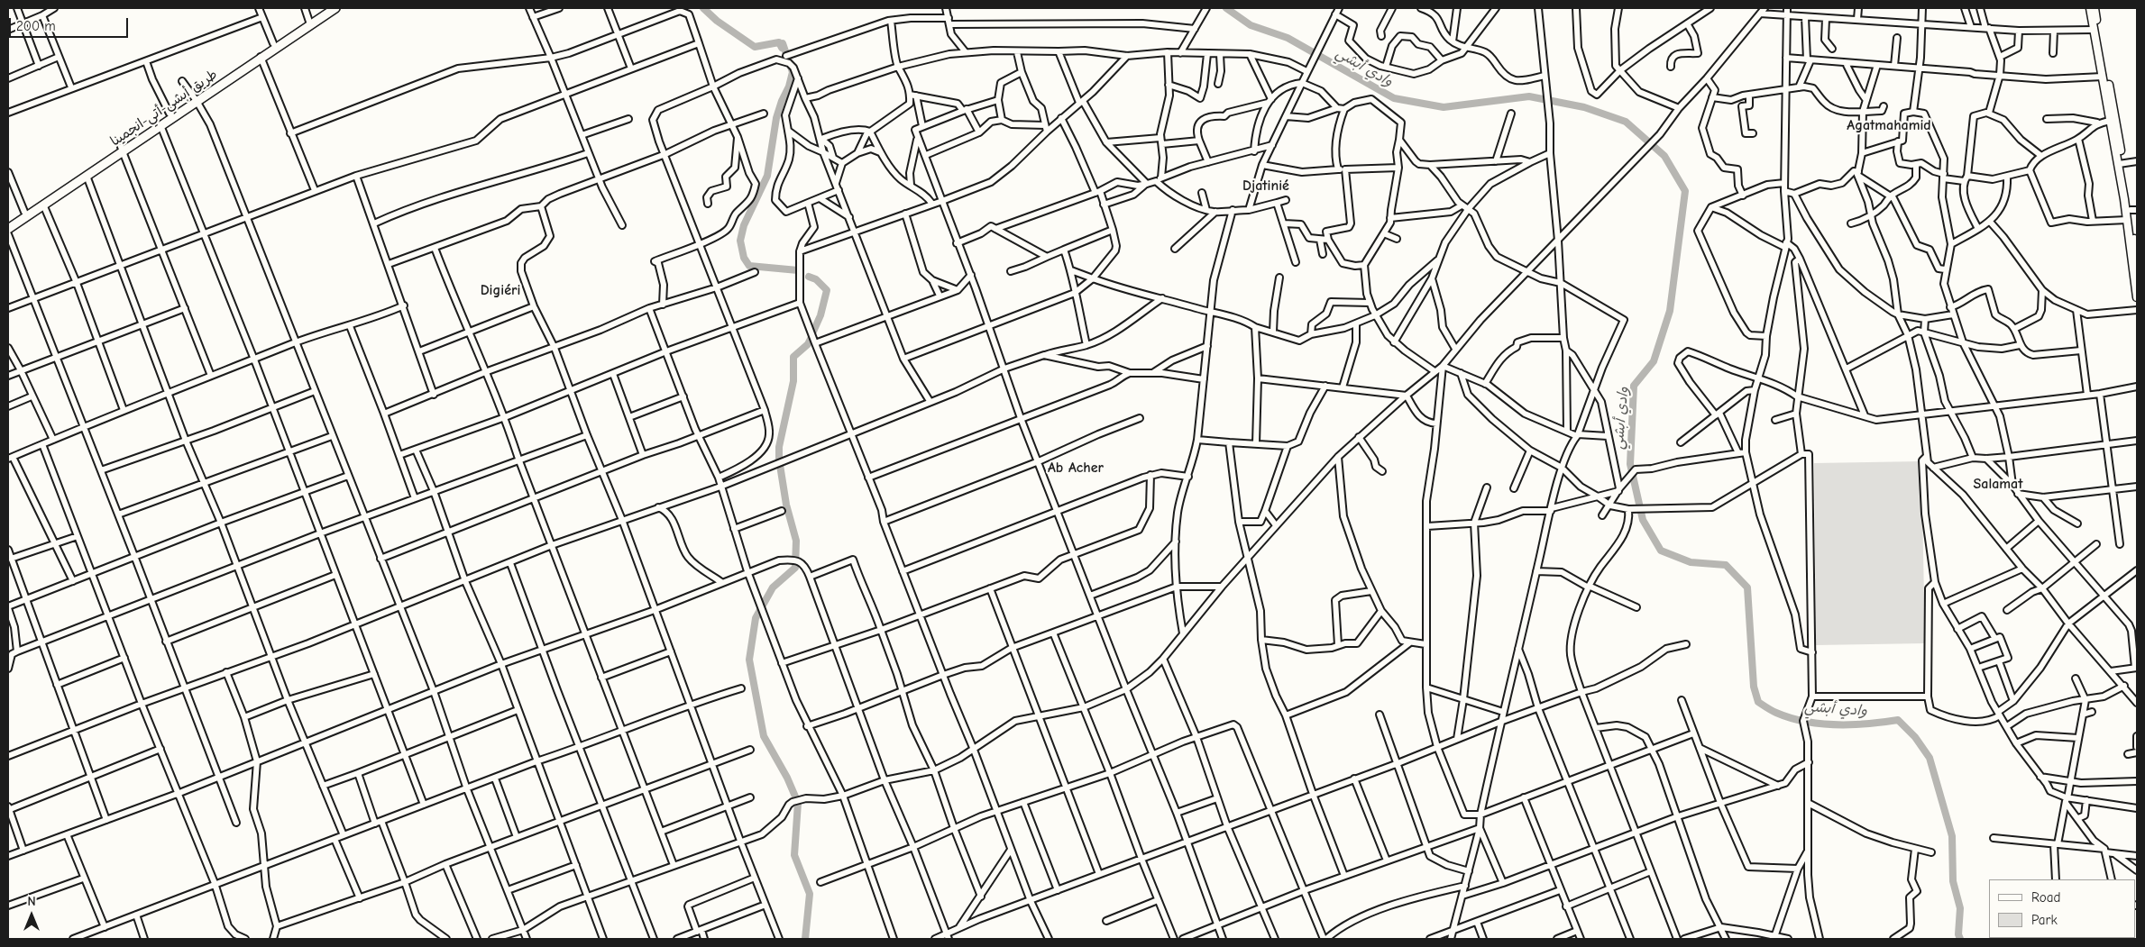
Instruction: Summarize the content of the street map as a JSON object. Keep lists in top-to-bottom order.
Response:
{
  "streets": {
    "highway": ["طريق أبشي-أتي-انجمينا"]
  },
  "districts": [
    "Agatmahamid",
    "Djatinié",
    "Digiéri",
    "Ab Acher",
    "Salamat"
  ],
  "water": ["وادي أبشي"],
  "legend": ["Road", "Park"],
  "scale_bar": "200 m",
  "north": "top"
}
